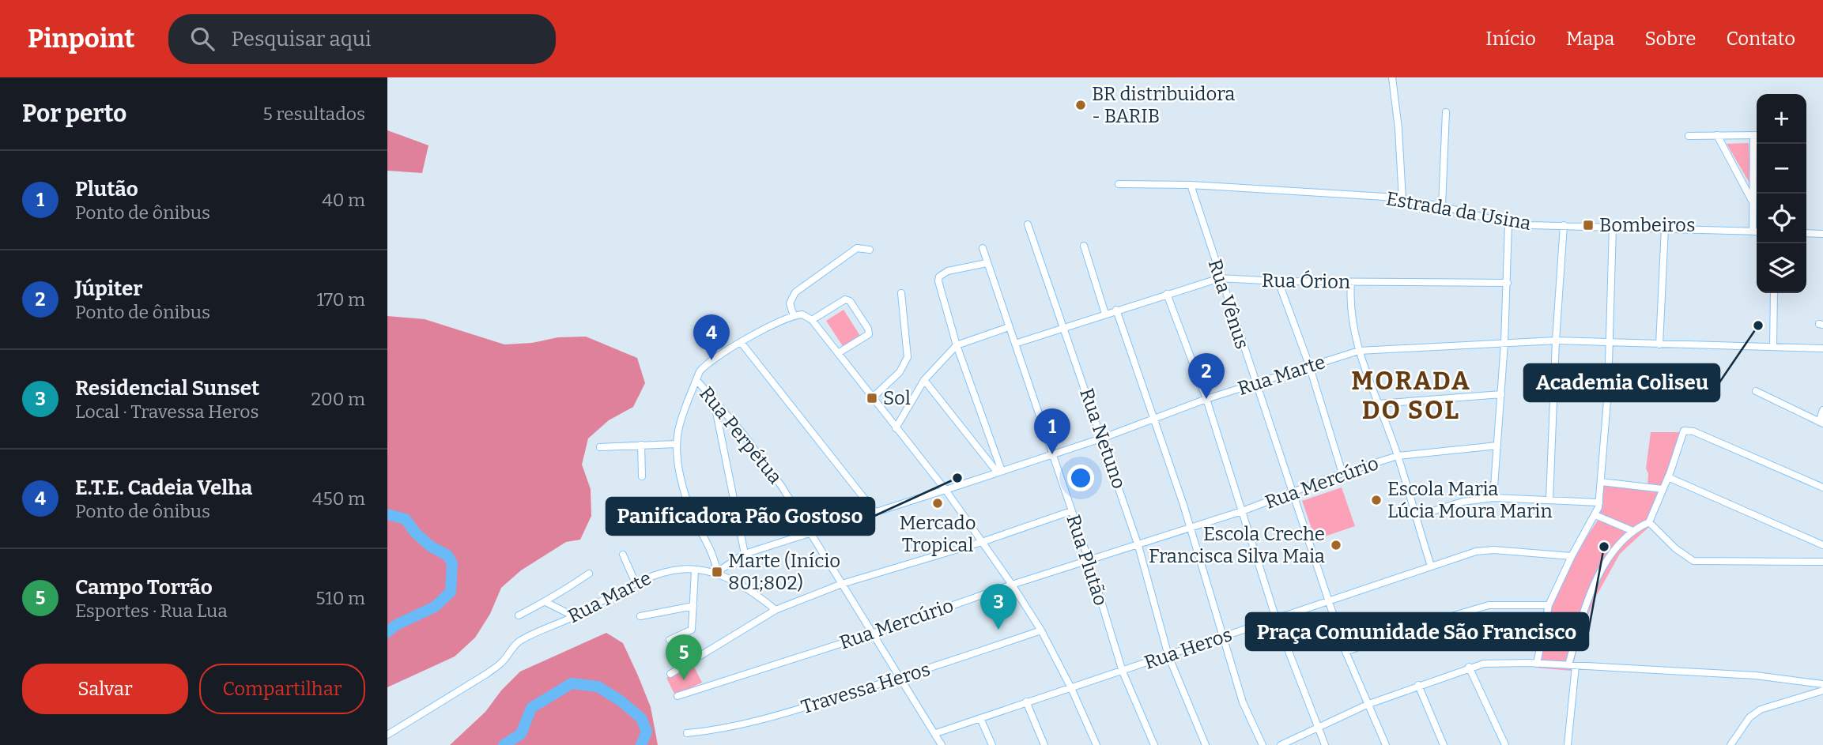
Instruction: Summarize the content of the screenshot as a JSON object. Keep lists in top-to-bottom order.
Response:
{
  "streets": {
    "street": [
      "Estrada da Usina",
      "Rua Órion",
      "Rua Vênus",
      "Rua Marte",
      "Rua Perpétua",
      "Rua Netuno",
      "Rua Mercúrio",
      "Rua Plutão",
      "Rua Heros",
      "Travessa Heros"
    ]
  },
  "crossings": [
    ["Estrada da Usina", "Rua Vênus"],
    ["Rua Órion", "Rua Vênus"],
    ["Rua Órion", "Rua Netuno"],
    ["Rua Órion", "Rua Plutão"],
    ["Rua Vênus", "Rua Marte"],
    ["Rua Vênus", "Rua Mercúrio"],
    ["Rua Vênus", "Rua Heros"],
    ["Rua Marte", "Rua Perpétua"],
    ["Rua Marte", "Rua Netuno"],
    ["Rua Marte", "Rua Plutão"],
    ["Rua Perpétua", "Rua Mercúrio"],
    ["Rua Perpétua", "Rua Heros"],
    ["Rua Perpétua", "Travessa Heros"],
    ["Rua Netuno", "Rua Mercúrio"],
    ["Rua Netuno", "Rua Heros"],
    ["Rua Mercúrio", "Rua Plutão"],
    ["Rua Plutão", "Rua Heros"]
  ],
  "districts": ["MORADA DO SOL"],
  "places": {
    "other": [
      "BR distribuidora - BARIB",
      "Academia Coliseu",
      "Panificadora Pão Gostoso",
      "Escola Maria Lúcia Moura Marin",
      "Mercado Tropical",
      "Escola Creche Francisca Silva Maia",
      "Praça Comunidade São Francisco"
    ],
    "transit": ["Bombeiros", "Sol", "Marte (Início 801;802)"]
  },
  "page": {
    "header": "Pinpoint",
    "search": "Pesquisar aqui",
    "nav": [
      "Início",
      "Mapa",
      "Sobre",
      "Contato"
    ],
    "heading": ["Por perto", "5 resultados"],
    "map_buttons": ["+", "−"],
    "list": [
      {
        "mark": "1",
        "name": "Plutão",
        "note": "Ponto de ônibus",
        "value": "40 m"
      },
      {
        "mark": "2",
        "name": "Júpiter",
        "note": "Ponto de ônibus",
        "value": "170 m"
      },
      {
        "mark": "3",
        "name": "Residencial Sunset",
        "note": "Local · Travessa Heros",
        "value": "200 m"
      },
      {
        "mark": "4",
        "name": "E.T.E. Cadeia Velha",
        "note": "Ponto de ônibus",
        "value": "450 m"
      },
      {
        "mark": "5",
        "name": "Campo Torrão",
        "note": "Esportes · Rua Lua",
        "value": "510 m"
      }
    ],
    "pins": [
      "4",
      "2",
      "1",
      "3",
      "5"
    ],
    "buttons": ["Salvar", "Compartilhar"]
  }
}
